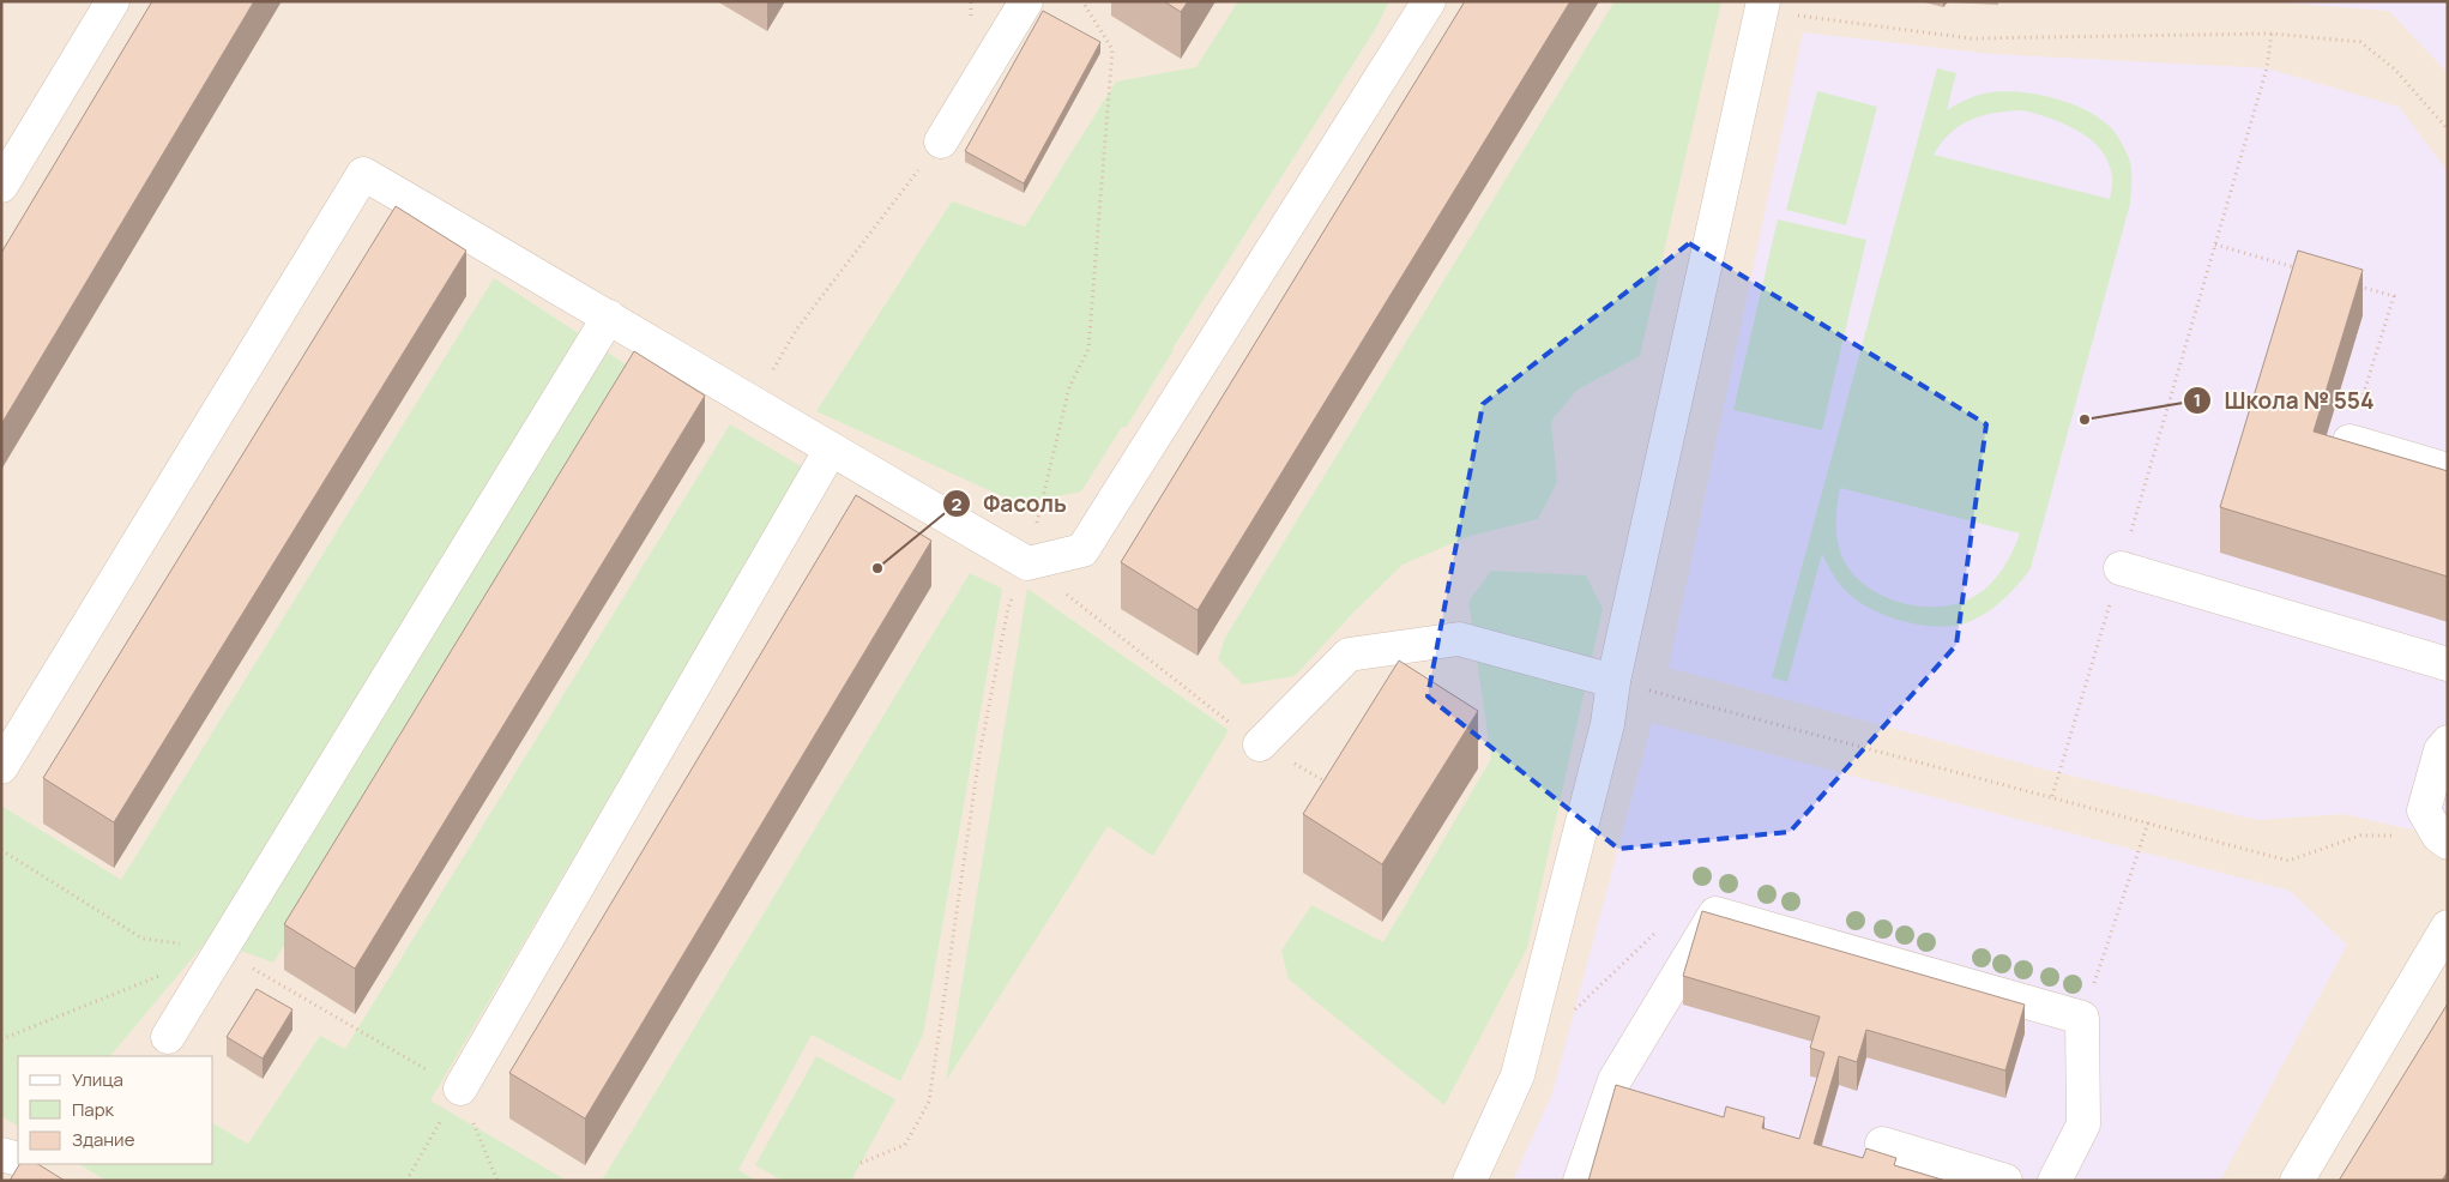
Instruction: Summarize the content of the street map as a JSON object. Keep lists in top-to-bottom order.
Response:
{
  "places": ["Школа № 554", "Фасоль"],
  "legend": ["Улица", "Парк", "Здание"]
}
